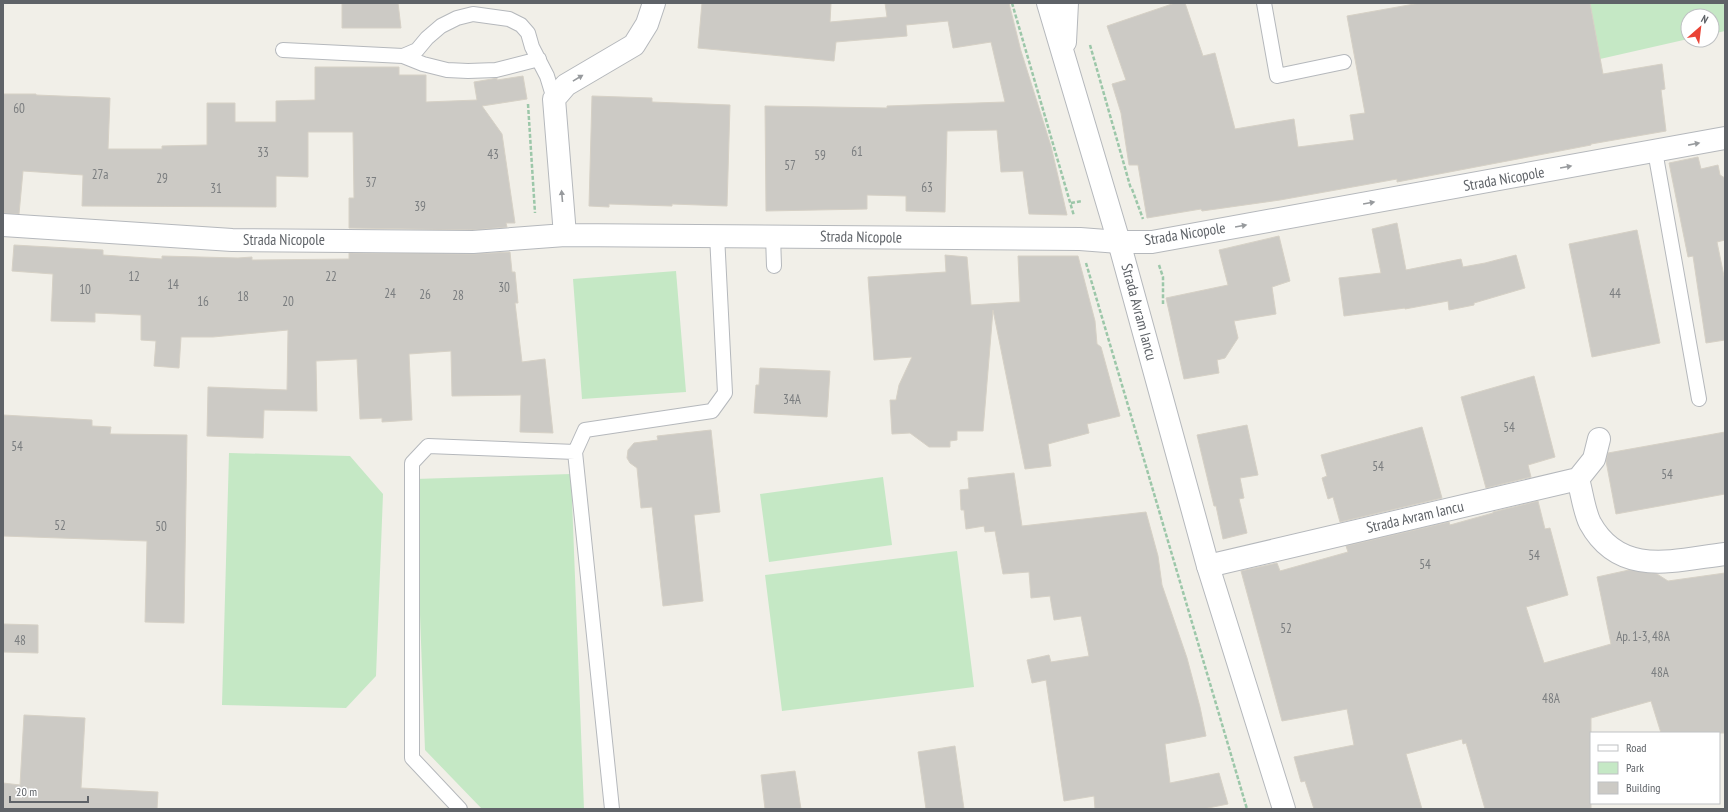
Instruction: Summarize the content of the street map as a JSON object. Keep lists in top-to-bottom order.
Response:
{
  "streets": {
    "street": ["Strada Nicopole", "Strada Avram Iancu"]
  },
  "crossings": [
    ["Strada Nicopole", "Strada Avram Iancu"]
  ],
  "one_way": ["Strada Nicopole"],
  "house_numbers": [
    "60",
    "61",
    "33",
    "43",
    "59",
    "57",
    "27a",
    "29",
    "37",
    "63",
    "31",
    "39",
    "12",
    "22",
    "14",
    "30",
    "10",
    "24",
    "44",
    "26",
    "28",
    "18",
    "16",
    "20",
    "34A",
    "54",
    "54",
    "54",
    "54",
    "52",
    "50",
    "54",
    "54",
    "52",
    "Ap. 1-3, 48A",
    "48",
    "48A",
    "48A"
  ],
  "legend": ["Road", "Park", "Building"],
  "scale_bar": "20 m",
  "north": "top right"
}
